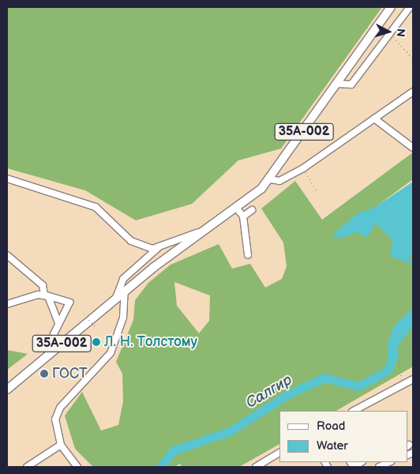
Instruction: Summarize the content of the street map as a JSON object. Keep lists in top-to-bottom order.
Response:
{
  "streets": {
    "main road": ["35А-002"]
  },
  "water": ["Салгир"],
  "places": ["Л. Н. Толстому", "ГОСТ"],
  "legend": ["Road", "Water"],
  "north": "right"
}
